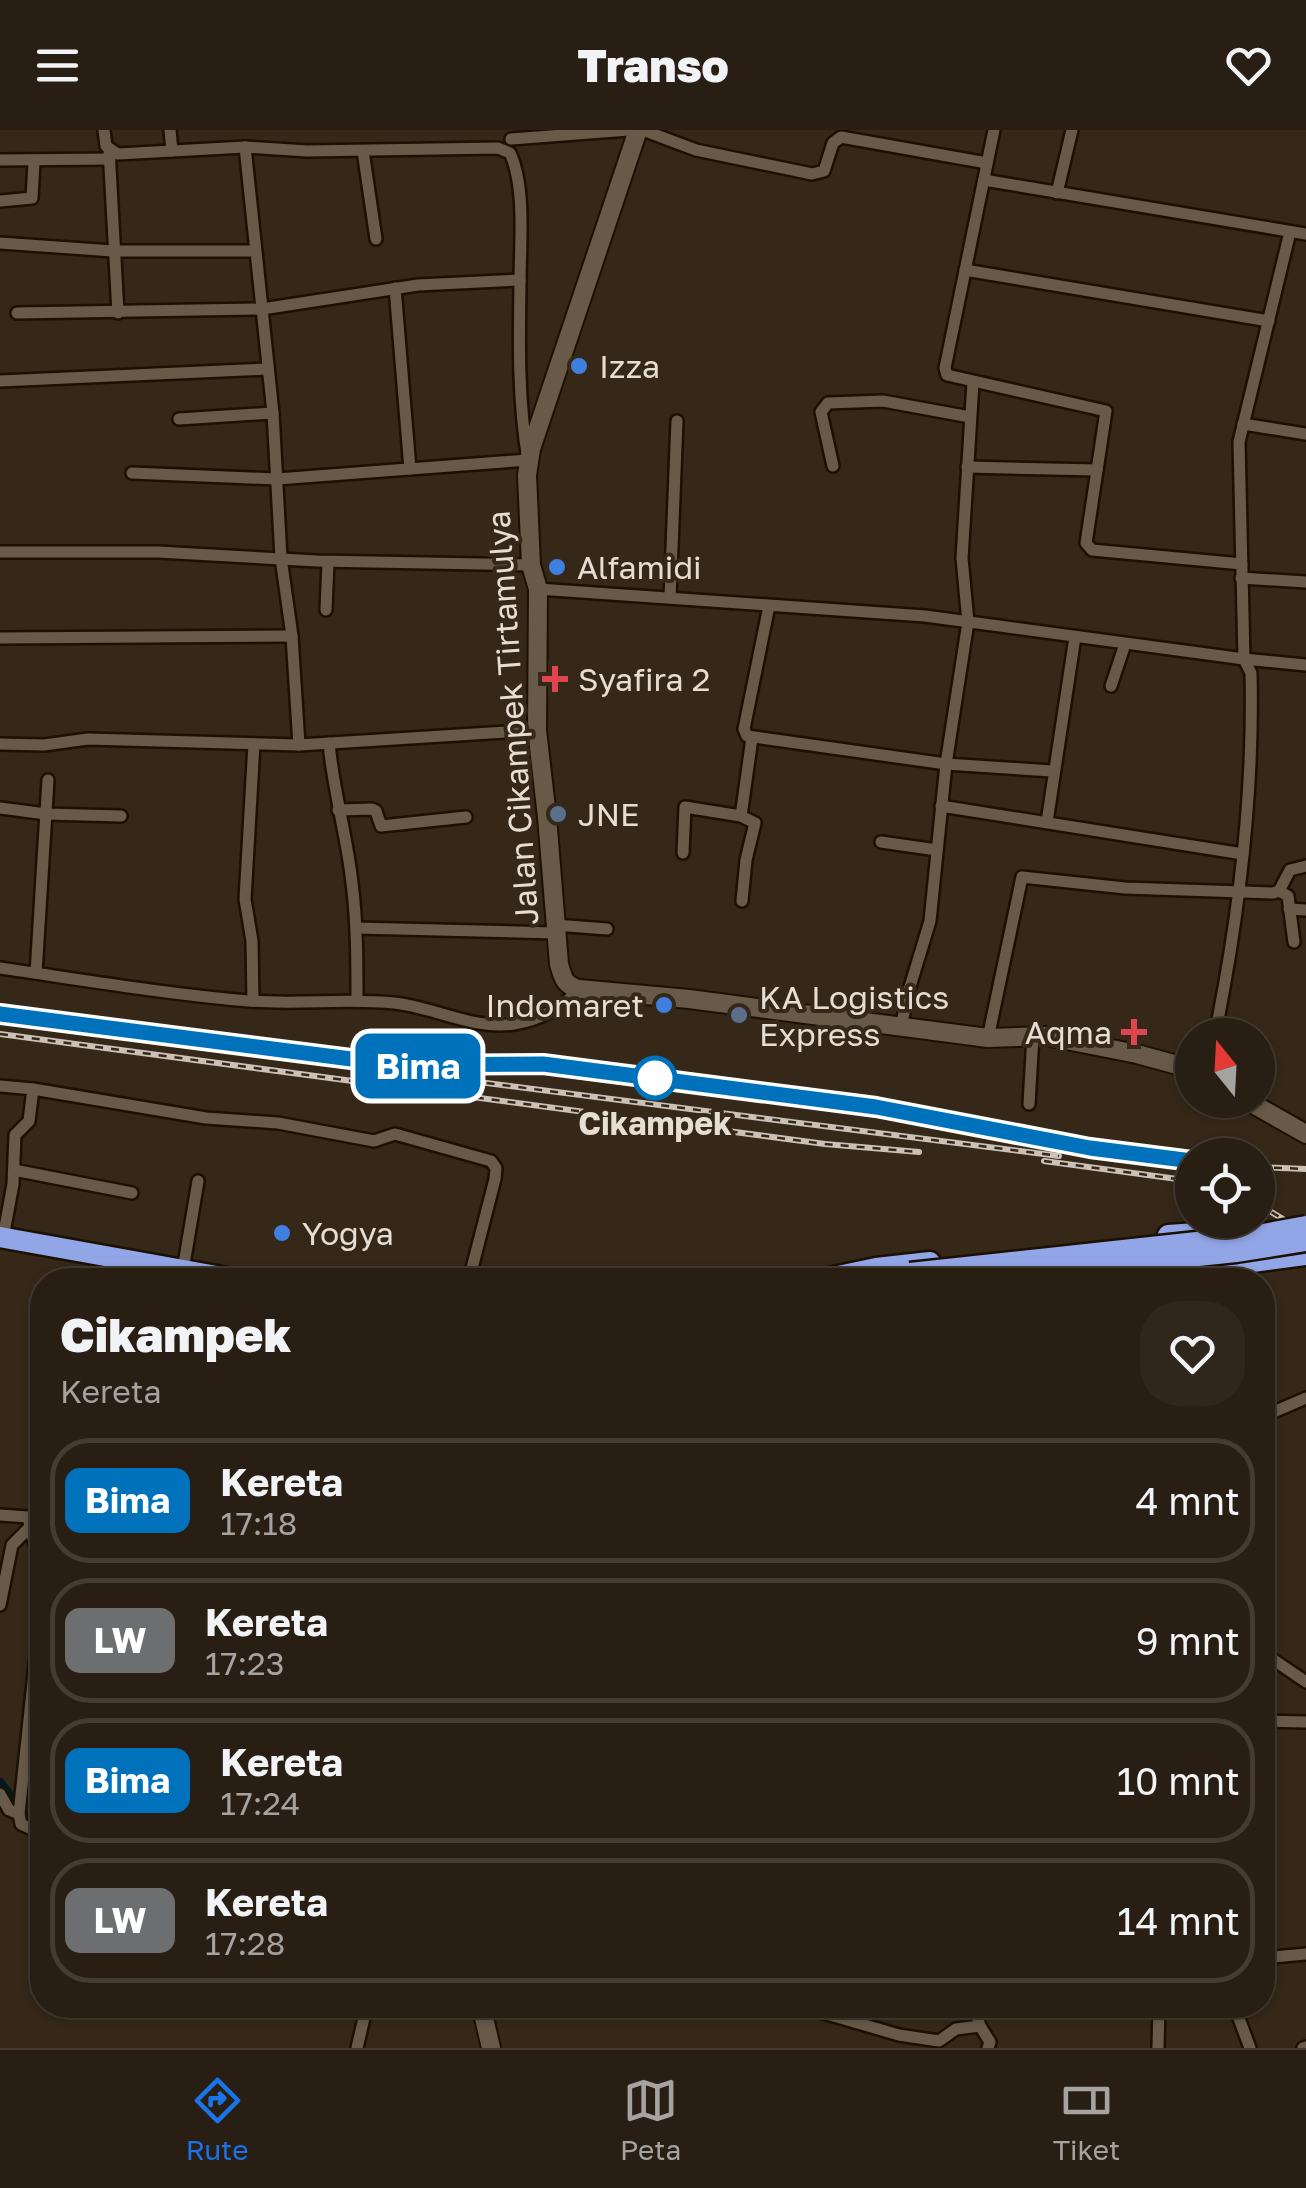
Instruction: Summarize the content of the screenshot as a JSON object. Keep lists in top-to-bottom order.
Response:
{
  "streets": {
    "street": ["Jalan Cikampek Tirtamulya"]
  },
  "places": {
    "other": [
      "Izza",
      "Alfamidi",
      "JNE",
      "Indomaret",
      "KA Logistics Express",
      "Cikampek",
      "Yogya"
    ],
    "health": ["Syafira 2", "Aqma"]
  },
  "north": "top",
  "page": {
    "header": "Transo",
    "on_map": "Bima",
    "heading": ["Cikampek", "Kereta"],
    "list": [
      {
        "mark": "Bima",
        "name": "Kereta",
        "note": "17:18",
        "value": "4 mnt"
      },
      {
        "mark": "LW",
        "name": "Kereta",
        "note": "17:23",
        "value": "9 mnt"
      },
      {
        "mark": "Bima",
        "name": "Kereta",
        "note": "17:24",
        "value": "10 mnt"
      },
      {
        "mark": "LW",
        "name": "Kereta",
        "note": "17:28",
        "value": "14 mnt"
      }
    ],
    "tabs": ["Rute", "Peta", "Tiket"]
  }
}
